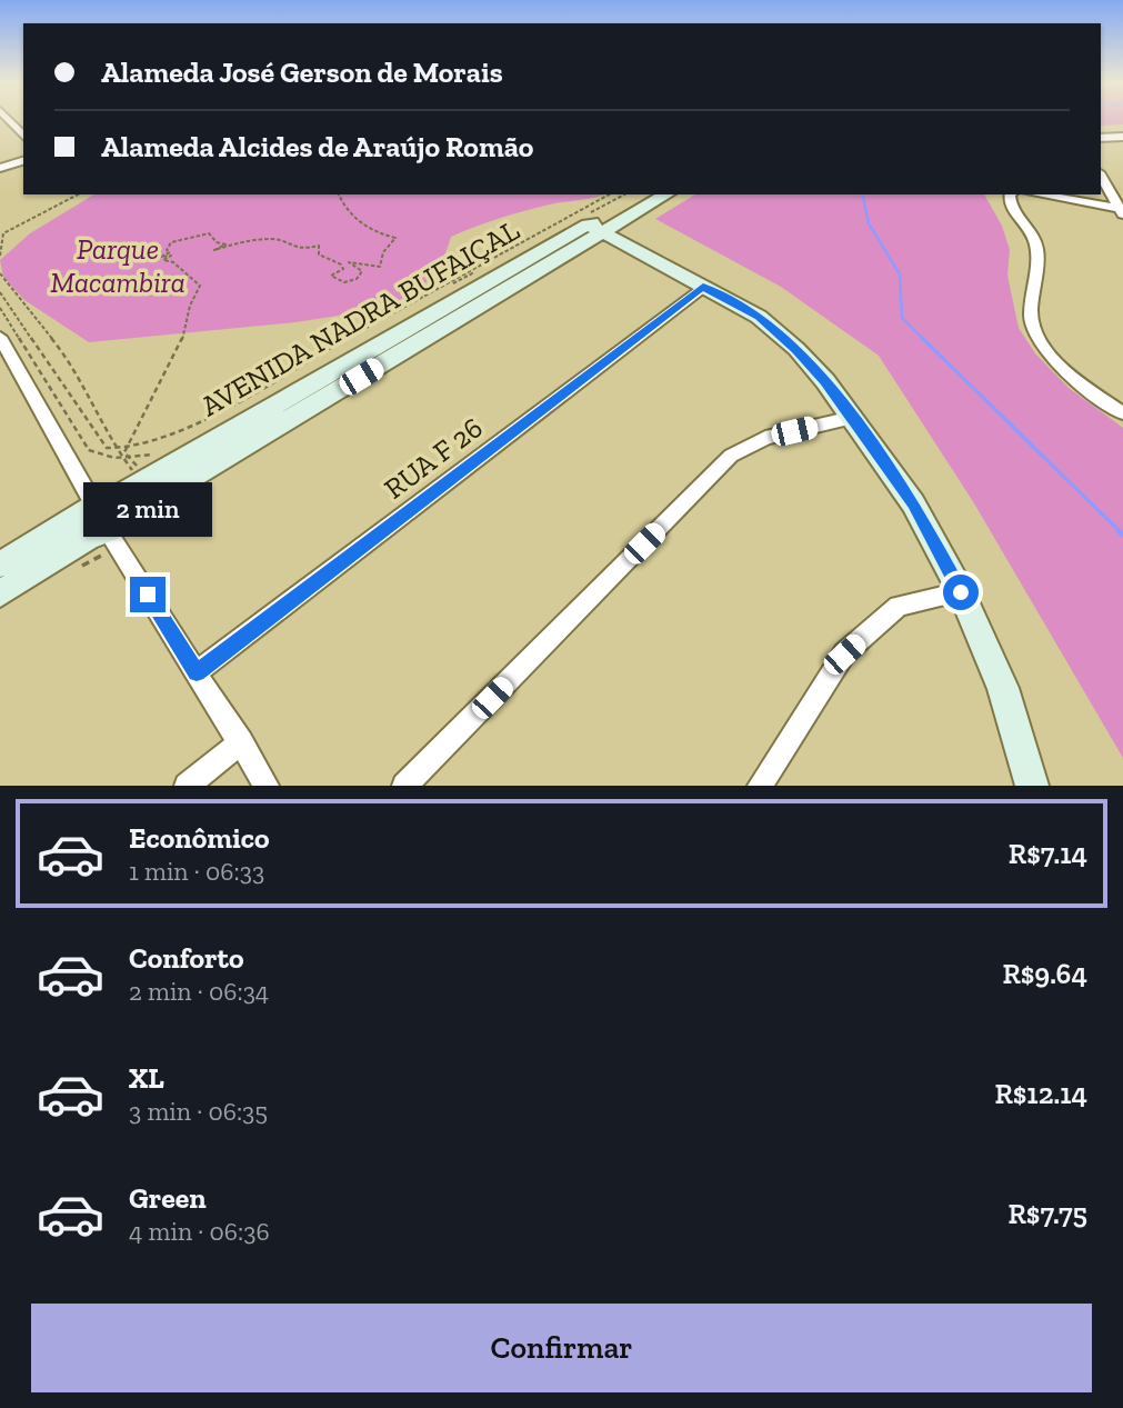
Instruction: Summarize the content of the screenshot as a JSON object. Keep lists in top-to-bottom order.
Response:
{
  "streets": {
    "main road": ["AVENIDA NADRA BUFAIÇAL"],
    "street": ["RUA F 26"]
  },
  "parks": ["Parque Macambira"],
  "page": {
    "banner": ["Alameda José Gerson de Morais", "Alameda Alcides de Araújo Romão"],
    "bubble": "2 min",
    "list": [
      {
        "name": "Econômico",
        "note": "1 min · 06:33",
        "value": "R$7.14"
      },
      {
        "name": "Conforto",
        "note": "2 min · 06:34",
        "value": "R$9.64"
      },
      {
        "name": "XL",
        "note": "3 min · 06:35",
        "value": "R$12.14"
      },
      {
        "name": "Green",
        "note": "4 min · 06:36",
        "value": "R$7.75"
      }
    ],
    "buttons": "Confirmar"
  }
}
